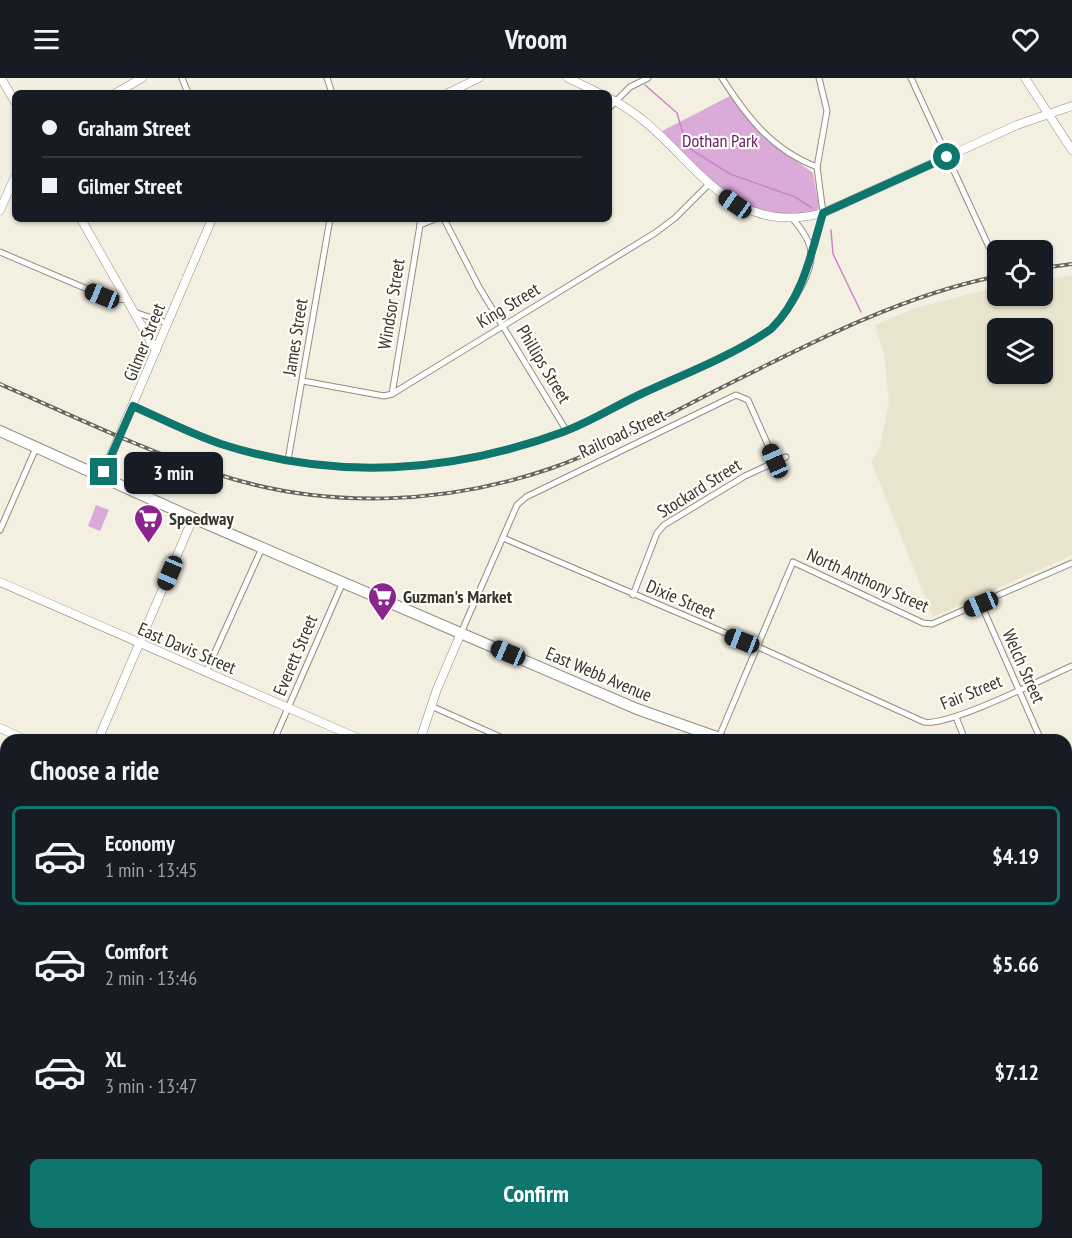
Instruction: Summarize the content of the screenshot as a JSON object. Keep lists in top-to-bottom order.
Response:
{
  "streets": {
    "highway": ["East Webb Avenue"],
    "street": [
      "Windsor Street",
      "King Street",
      "James Street",
      "Gilmer Street",
      "Phillips Street",
      "Railroad Street",
      "Stockard Street",
      "North Anthony Street",
      "Dixie Street",
      "East Davis Street",
      "Everett Street",
      "Welch Street",
      "Fair Street"
    ]
  },
  "crossings": [
    ["Windsor Street", "King Street"],
    ["King Street", "Phillips Street"],
    ["Gilmer Street", "East Webb Avenue"],
    ["Railroad Street", "Stockard Street"],
    ["Railroad Street", "Dixie Street"],
    ["Stockard Street", "Dixie Street"],
    ["North Anthony Street", "Dixie Street"],
    ["North Anthony Street", "Welch Street"],
    ["Dixie Street", "Fair Street"],
    ["East Davis Street", "Everett Street"],
    ["Everett Street", "East Webb Avenue"],
    ["Welch Street", "Fair Street"]
  ],
  "parks": ["Dothan Park"],
  "places": {
    "supermarket": ["Speedway", "Guzman's Market"]
  },
  "page": {
    "header": "Vroom",
    "banner": ["Graham Street", "Gilmer Street"],
    "bubble": "3 min",
    "heading": "Choose a ride",
    "list": [
      {
        "name": "Economy",
        "note": "1 min · 13:45",
        "value": "$4.19"
      },
      {
        "name": "Comfort",
        "note": "2 min · 13:46",
        "value": "$5.66"
      },
      {
        "name": "XL",
        "note": "3 min · 13:47",
        "value": "$7.12"
      }
    ],
    "buttons": "Confirm"
  }
}
